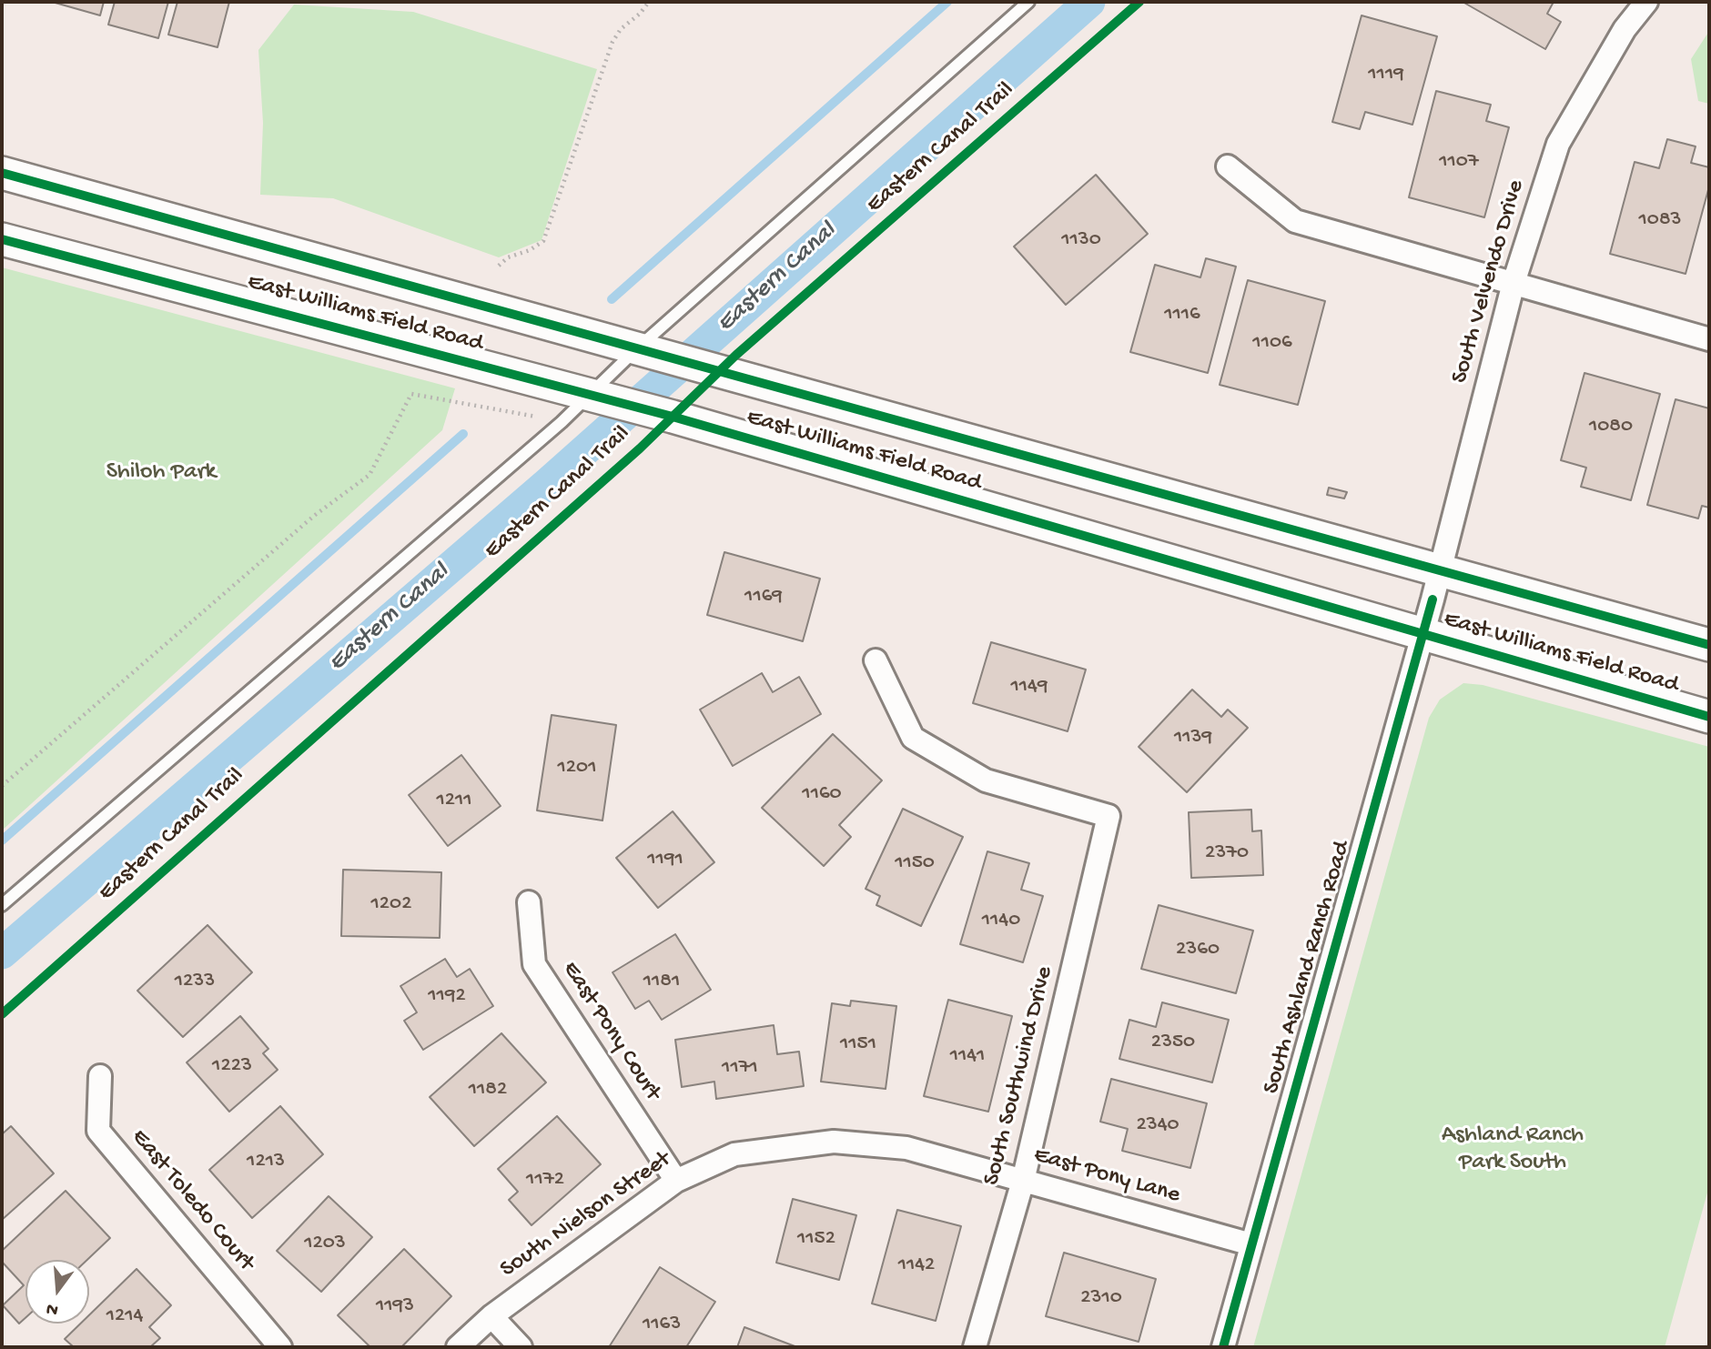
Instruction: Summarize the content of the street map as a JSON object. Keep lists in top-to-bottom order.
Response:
{
  "streets": {
    "main road": ["East Williams Field Road"],
    "street": [
      "South Velvendo Drive",
      "South Ashland Ranch Road",
      "East Pony Court",
      "South Southwind Drive",
      "East Pony Lane",
      "East Toledo Court",
      "South Nielson Street"
    ],
    "cycle path": ["Eastern Canal Trail"]
  },
  "crossings": [
    ["Eastern Canal Trail", "East Williams Field Road"],
    ["South Velvendo Drive", "East Williams Field Road"],
    ["South Velvendo Drive", "South Ashland Ranch Road"],
    ["East Williams Field Road", "South Ashland Ranch Road"],
    ["South Ashland Ranch Road", "East Pony Lane"],
    ["East Pony Court", "South Nielson Street"],
    ["South Southwind Drive", "East Pony Lane"],
    ["East Pony Lane", "South Nielson Street"]
  ],
  "water": ["Eastern Canal"],
  "parks": ["Shiloh Park", "Ashland Ranch Park South"],
  "house_numbers": [
    "1119",
    "1107",
    "1083",
    "1130",
    "1116",
    "1106",
    "1080",
    "1169",
    "1149",
    "1139",
    "1201",
    "1160",
    "1211",
    "2370",
    "1191",
    "1150",
    "1202",
    "1140",
    "2360",
    "1233",
    "1181",
    "1192",
    "2350",
    "1151",
    "1141",
    "1223",
    "1171",
    "1182",
    "2340",
    "1213",
    "1172",
    "1152",
    "1203",
    "1142",
    "2310",
    "1193",
    "1214",
    "1163"
  ],
  "north": "bottom"
}
